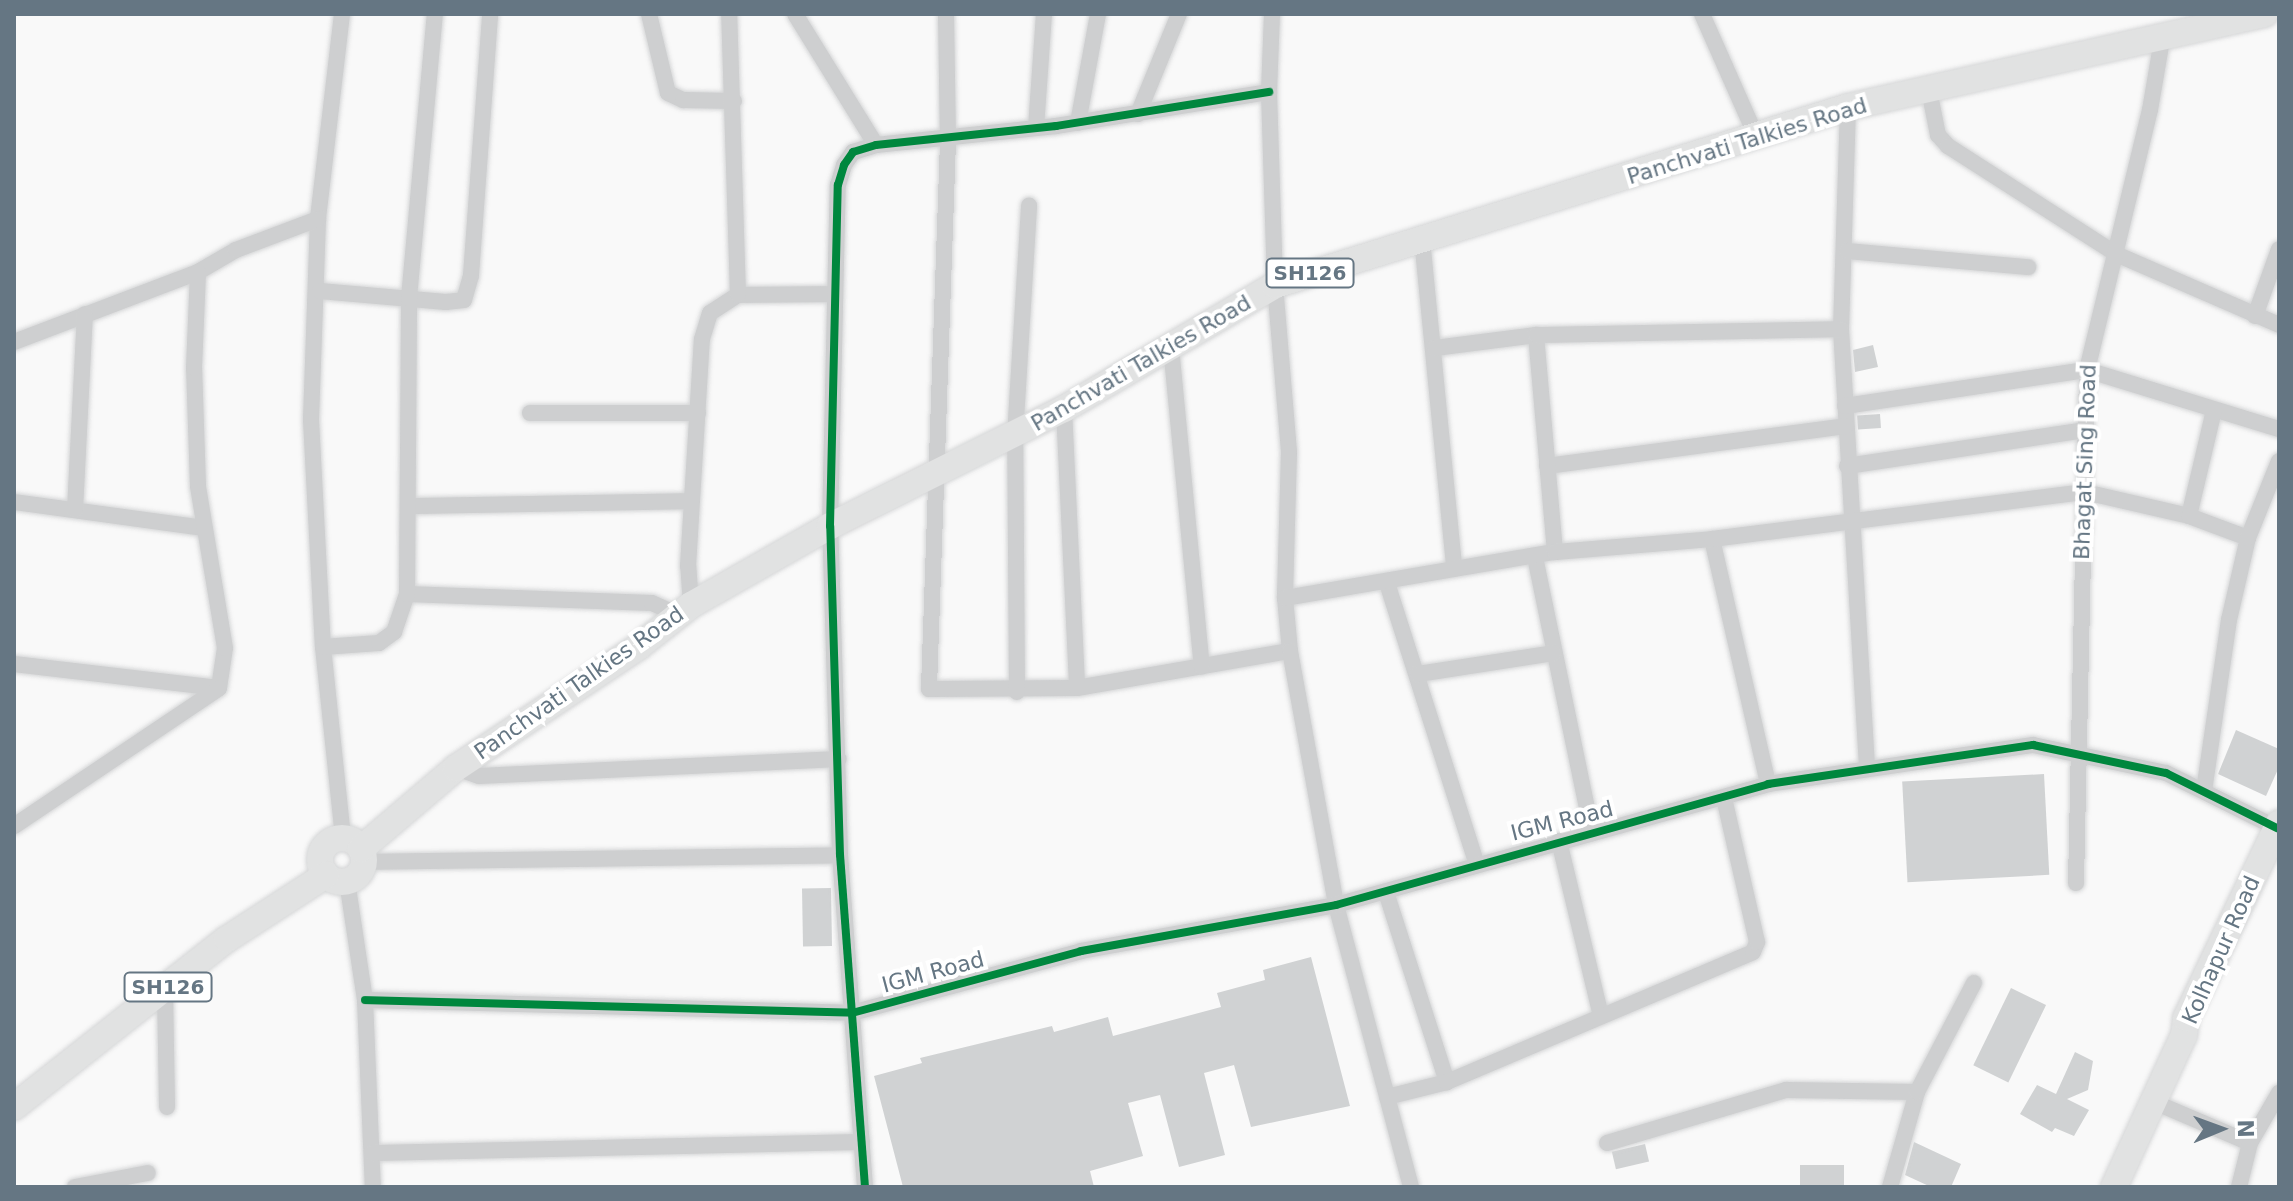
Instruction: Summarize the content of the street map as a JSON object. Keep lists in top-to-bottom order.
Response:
{
  "streets": {
    "main road": ["Panchvati Talkies Road", "SH126", "Kolhapur Road"],
    "street": ["Bhagat Sing Road", "IGM Road"]
  },
  "crossings": [
    ["Panchvati Talkies Road", "SH126"],
    ["Panchvati Talkies Road", "Bhagat Sing Road"],
    ["Bhagat Sing Road", "IGM Road"],
    ["IGM Road", "Kolhapur Road"]
  ],
  "north": "right"
}
